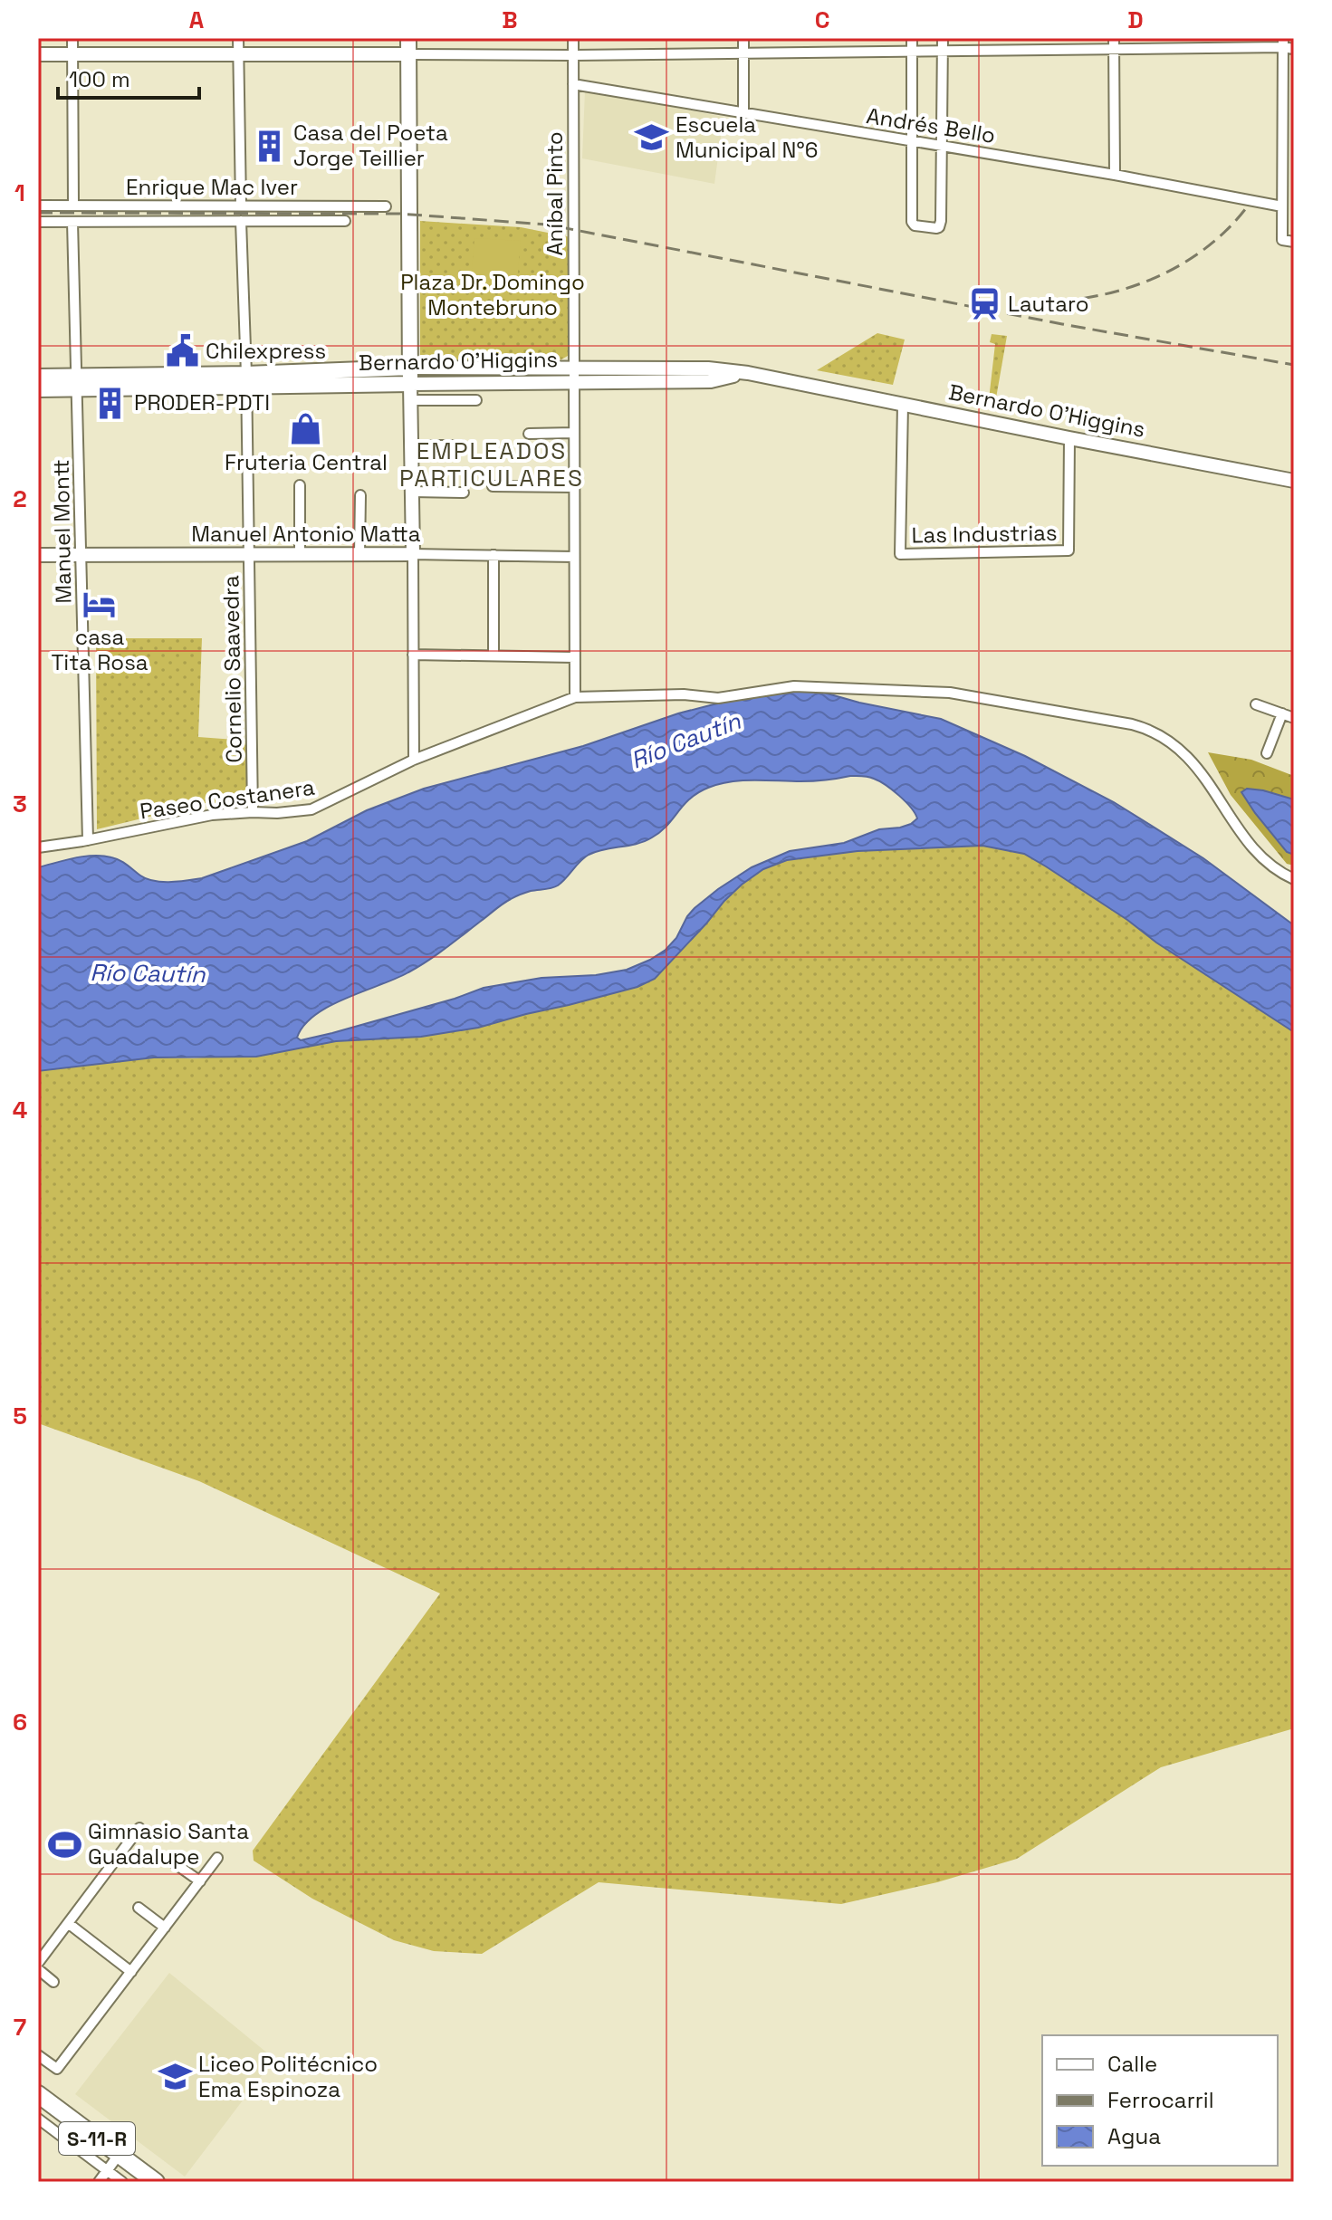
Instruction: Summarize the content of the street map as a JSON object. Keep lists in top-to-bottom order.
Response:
{
  "streets": {
    "highway": ["S-11-R"],
    "main road": ["Bernardo O'Higgins", "Manuel Antonio Matta"],
    "street": [
      "Andrés Bello",
      "Enrique Mac Iver",
      "Aníbal Pinto",
      "Manuel Montt",
      "Las Industrias",
      "Cornelio Saavedra",
      "Paseo Costanera"
    ]
  },
  "crossings": [
    ["Andrés Bello", "Aníbal Pinto"],
    ["Enrique Mac Iver", "Manuel Montt"],
    ["Enrique Mac Iver", "Cornelio Saavedra"],
    ["Aníbal Pinto", "Bernardo O'Higgins"],
    ["Aníbal Pinto", "Manuel Antonio Matta"],
    ["Aníbal Pinto", "Paseo Costanera"],
    ["Bernardo O'Higgins", "Manuel Montt"],
    ["Bernardo O'Higgins", "Las Industrias"],
    ["Bernardo O'Higgins", "Cornelio Saavedra"],
    ["Manuel Montt", "Manuel Antonio Matta"],
    ["Manuel Montt", "Paseo Costanera"],
    ["Manuel Antonio Matta", "Cornelio Saavedra"],
    ["Cornelio Saavedra", "Paseo Costanera"]
  ],
  "districts": ["EMPLEADOS PARTICULARES"],
  "water": ["Río Cautín"],
  "parks": ["Plaza Dr. Domingo Montebruno"],
  "places": {
    "school or university": ["Escuela Municipal N°6", "Liceo Politécnico Ema Espinoza"],
    "building": ["Casa del Poeta Jorge Teillier", "PRODER-PDTI"],
    "station": ["Lautaro"],
    "public building": ["Chilexpress"],
    "shop": ["Fruteria Central"],
    "hotel": ["casa Tita Rosa"],
    "sports": ["Gimnasio Santa Guadalupe"]
  },
  "legend": ["Calle", "Ferrocarril", "Agua"],
  "scale_bar": "100 m",
  "grid": {
    "columns": [
      "A",
      "B",
      "C",
      "D"
    ],
    "rows": [
      "1",
      "2",
      "3",
      "4",
      "5",
      "6",
      "7"
    ]
  }
}
